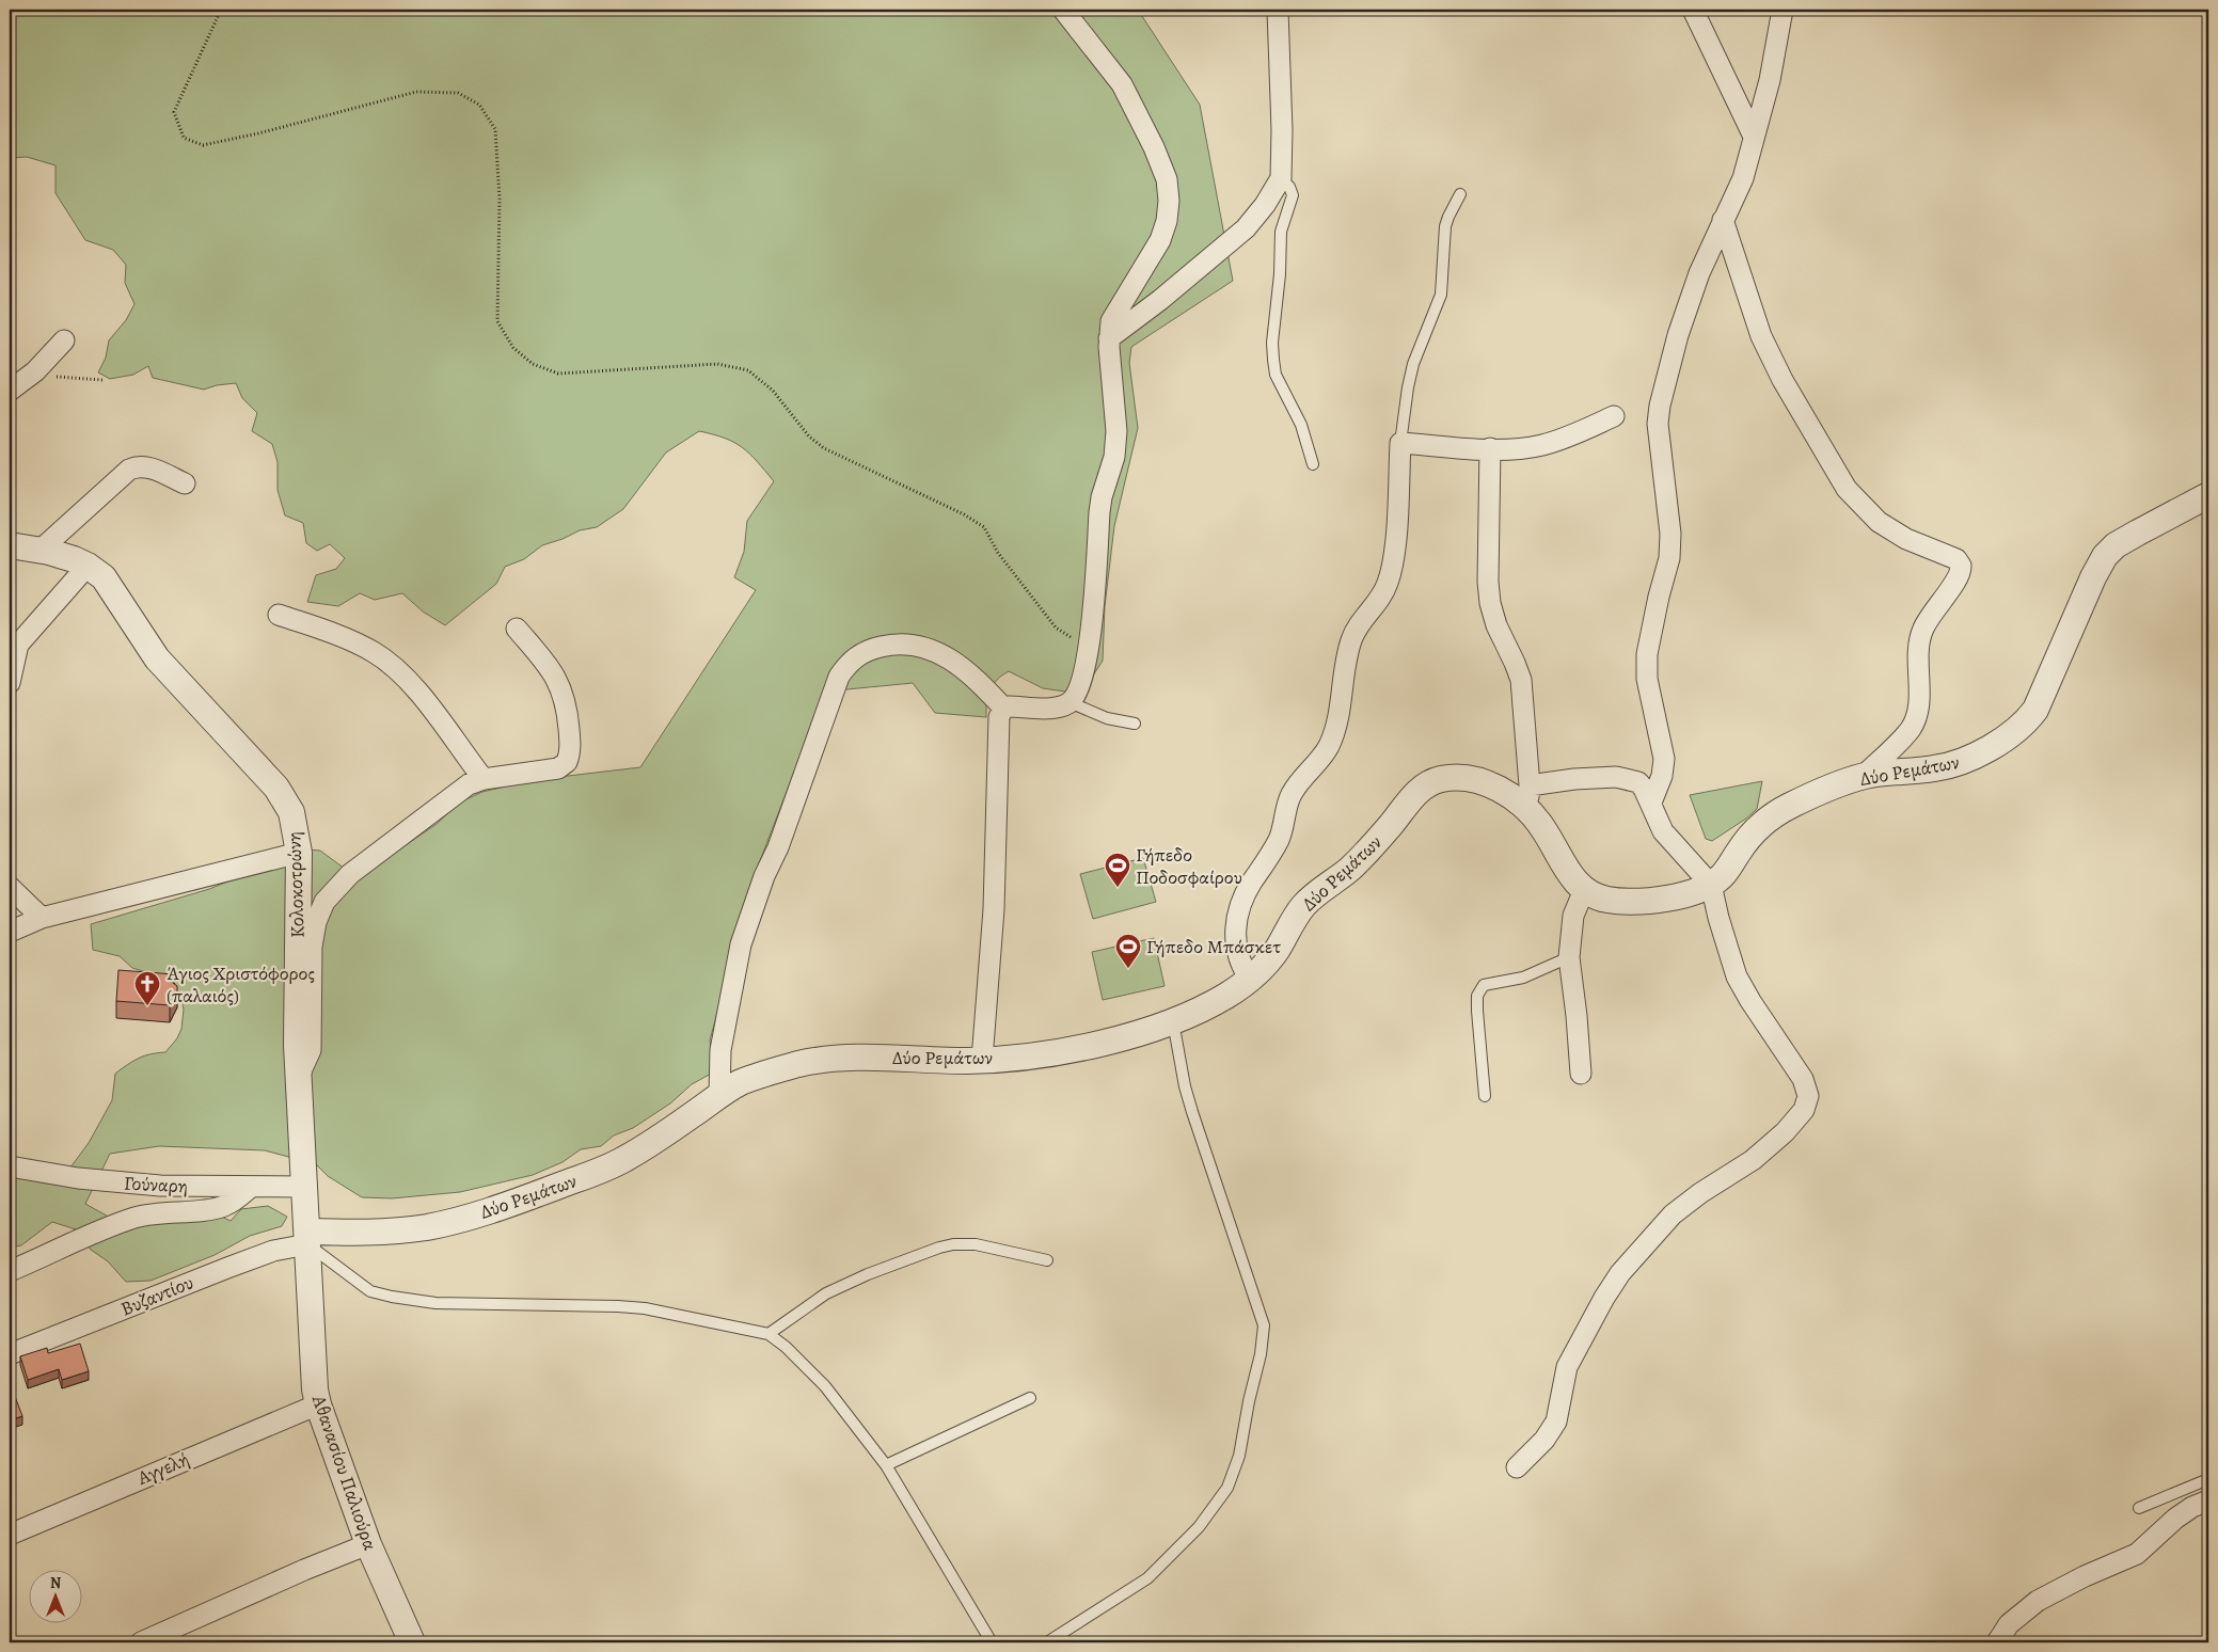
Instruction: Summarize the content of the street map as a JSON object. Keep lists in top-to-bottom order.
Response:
{
  "streets": {
    "street": [
      "Δύο Ρεμάτων",
      "Κολοκοτρώνη",
      "Γούναρη",
      "Βυζαντίου",
      "Αγγελή",
      "Αθανασίου Παλιούρα"
    ]
  },
  "crossings": [
    ["Δύο Ρεμάτων", "Κολοκοτρώνη"],
    ["Δύο Ρεμάτων", "Βυζαντίου"],
    ["Δύο Ρεμάτων", "Αθανασίου Παλιούρα"],
    ["Κολοκοτρώνη", "Γούναρη"],
    ["Κολοκοτρώνη", "Βυζαντίου"],
    ["Κολοκοτρώνη", "Αθανασίου Παλιούρα"],
    ["Βυζαντίου", "Αθανασίου Παλιούρα"],
    ["Αγγελή", "Αθανασίου Παλιούρα"]
  ],
  "places": {
    "sports": ["Γήπεδο Ποδοσφαίρου", "Γήπεδο Μπάσκετ"],
    "church": ["Άγιος Χριστόφορος (παλαιός)"]
  },
  "north": "top"
}
